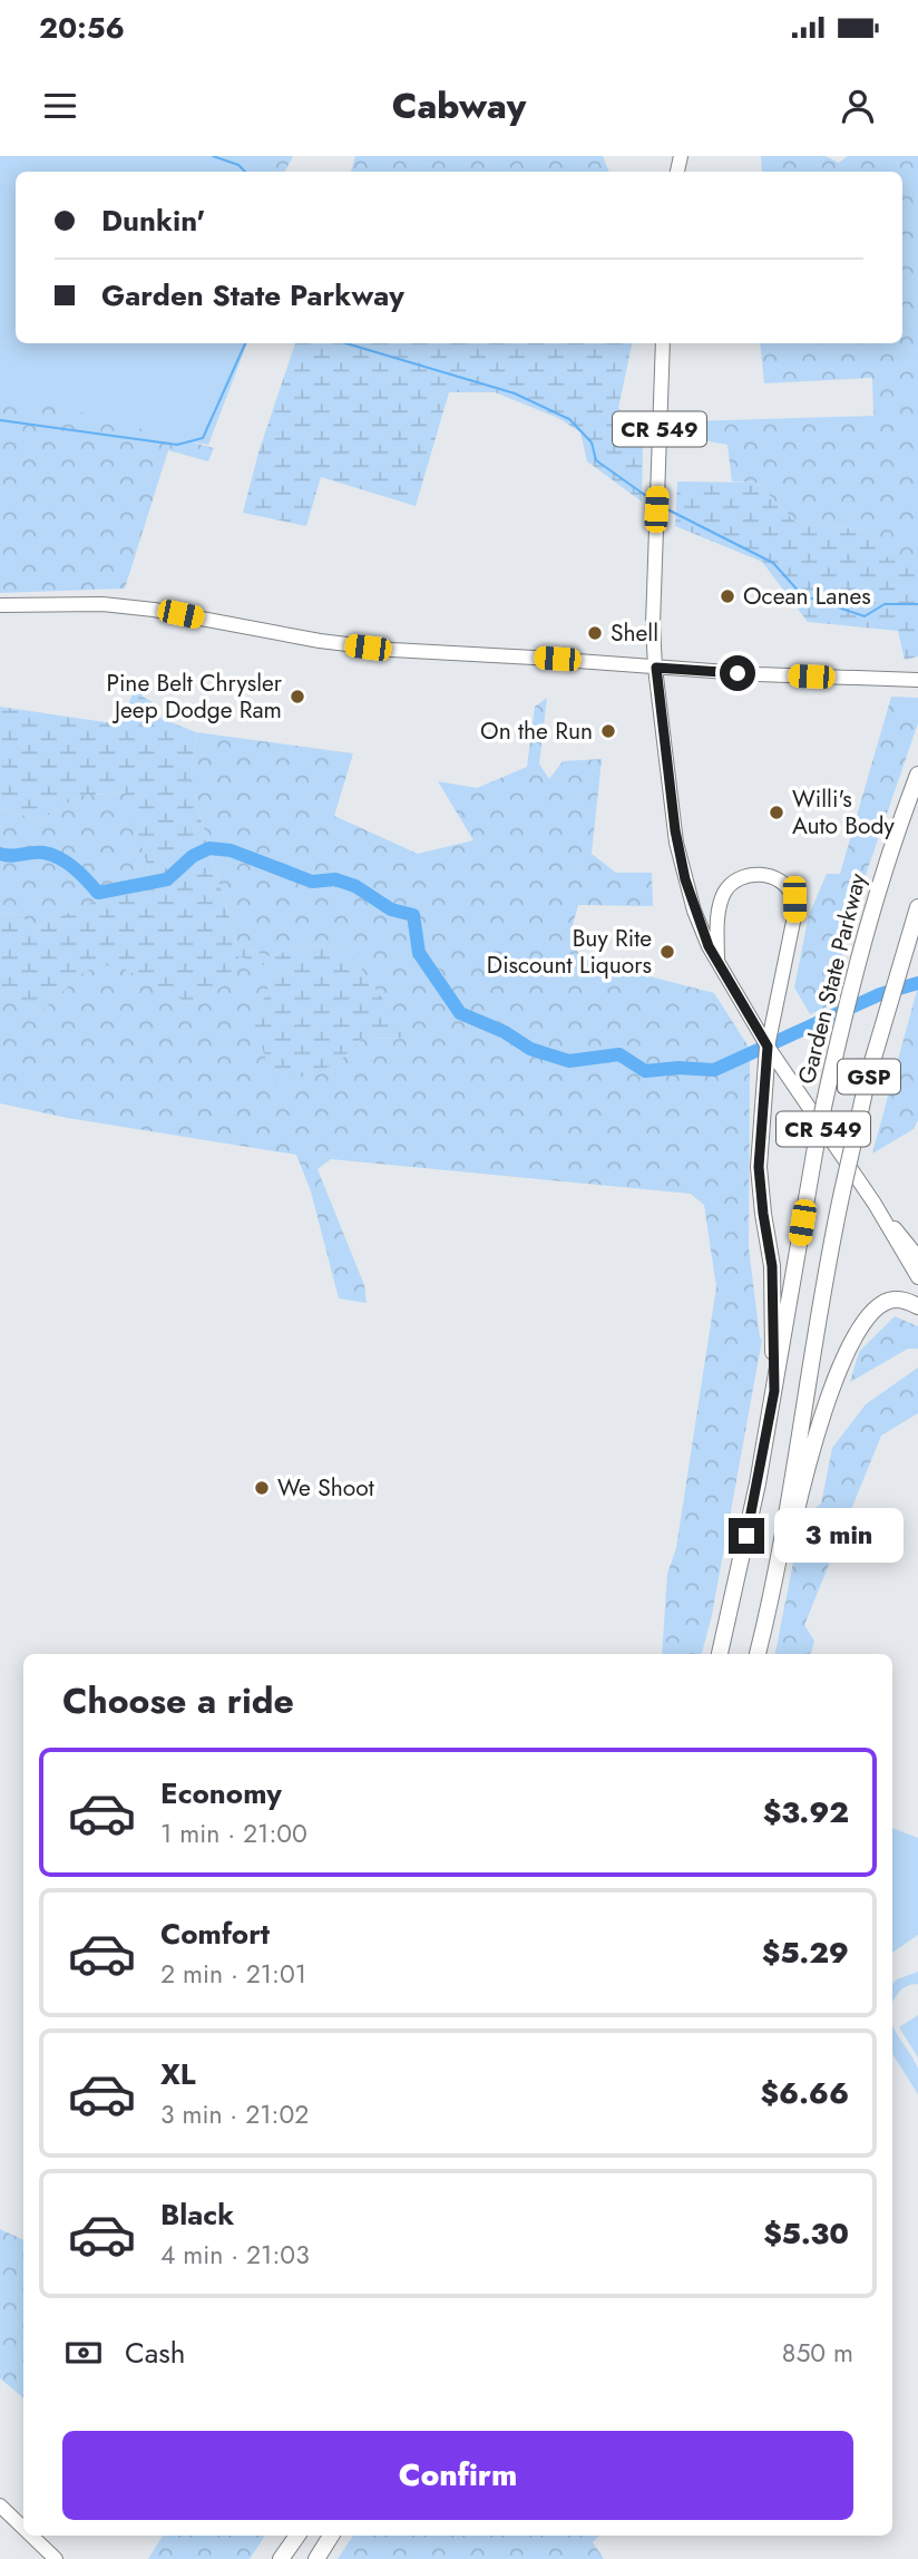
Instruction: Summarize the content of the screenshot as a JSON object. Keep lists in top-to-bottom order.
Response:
{
  "streets": {
    "highway": ["Garden State Parkway", "GSP"],
    "main road": ["CR 549"]
  },
  "places": [
    "Ocean Lanes",
    "Shell",
    "Pine Belt Chrysler Jeep Dodge Ram",
    "On the Run",
    "Willi's Auto Body",
    "Buy Rite Discount Liquors",
    "We Shoot"
  ],
  "page": {
    "status": "20:56",
    "header": "Cabway",
    "banner": ["Dunkin'", "Garden State Parkway"],
    "bubble": "3 min",
    "heading": "Choose a ride",
    "list": [
      {
        "name": "Economy",
        "note": "1 min · 21:00",
        "value": "$3.92"
      },
      {
        "name": "Comfort",
        "note": "2 min · 21:01",
        "value": "$5.29"
      },
      {
        "name": "XL",
        "note": "3 min · 21:02",
        "value": "$6.66"
      },
      {
        "name": "Black",
        "note": "4 min · 21:03",
        "value": "$5.30"
      }
    ],
    "pay": ["Cash", "850 m"],
    "buttons": "Confirm"
  }
}
